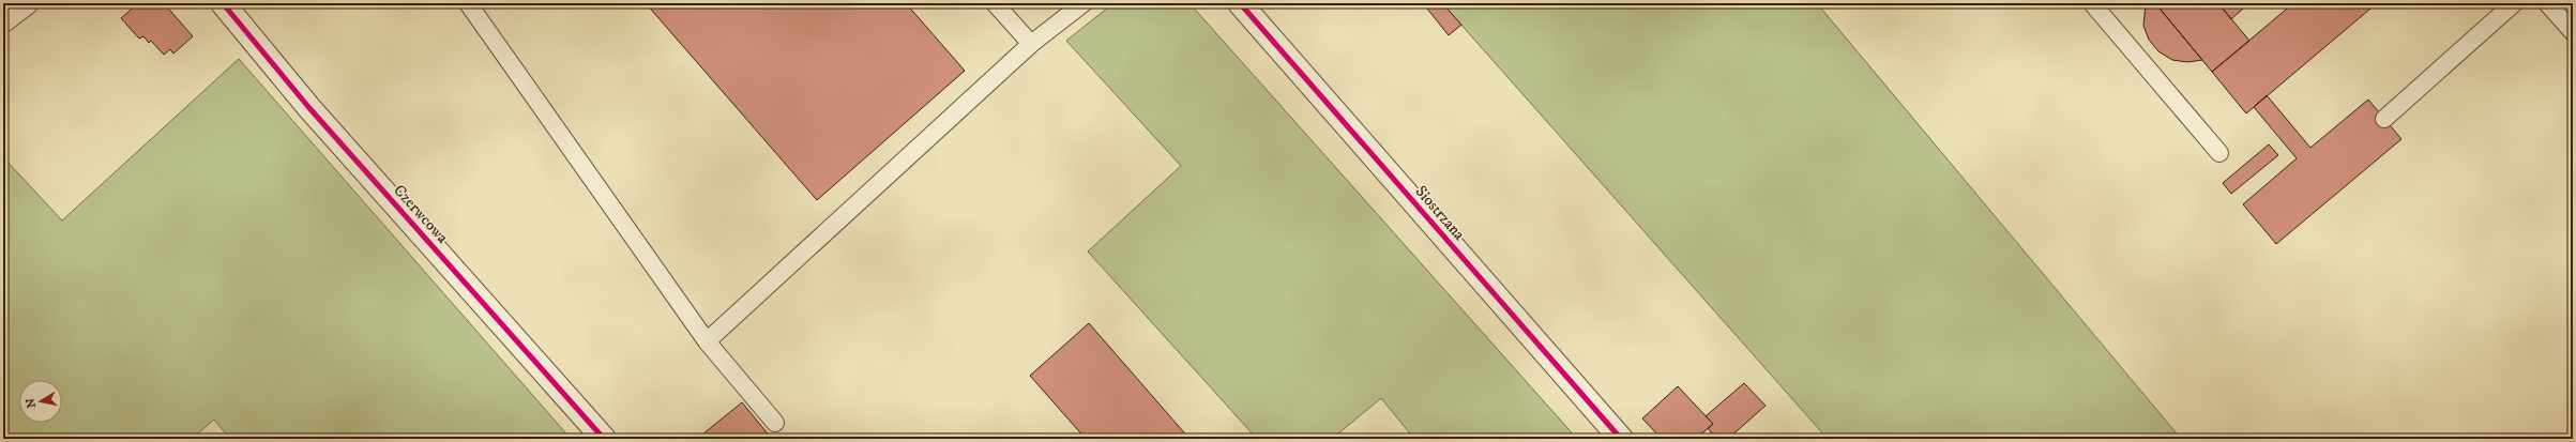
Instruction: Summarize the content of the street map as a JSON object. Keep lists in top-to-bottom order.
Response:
{
  "streets": {
    "street": ["Siostrzana", "Czerwcowa"]
  },
  "north": "left"
}
